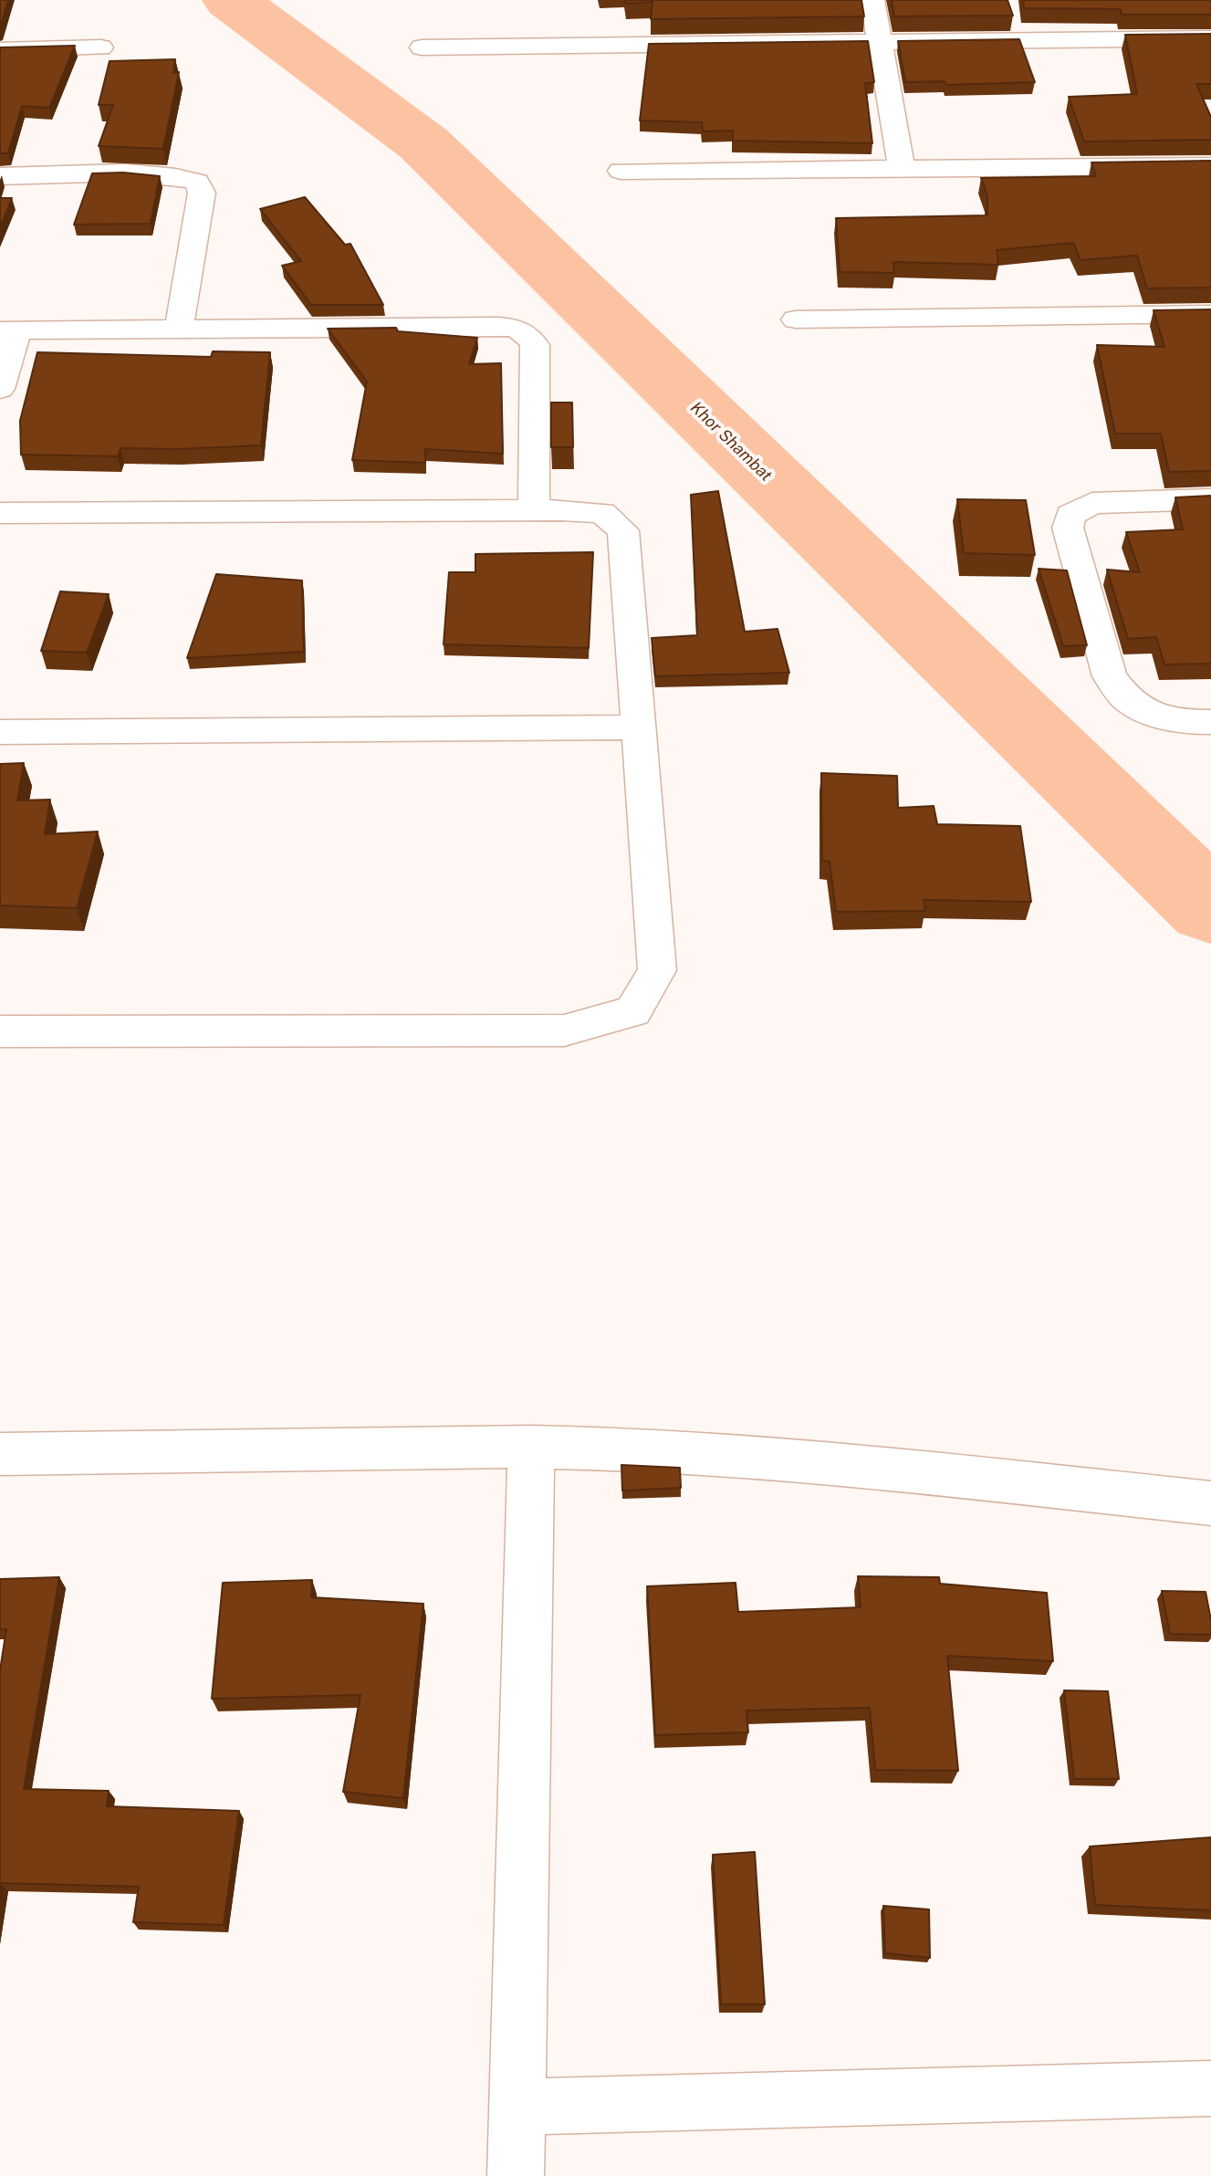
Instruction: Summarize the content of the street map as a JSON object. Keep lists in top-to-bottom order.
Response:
{
  "water": ["Khor Shambat"]
}
